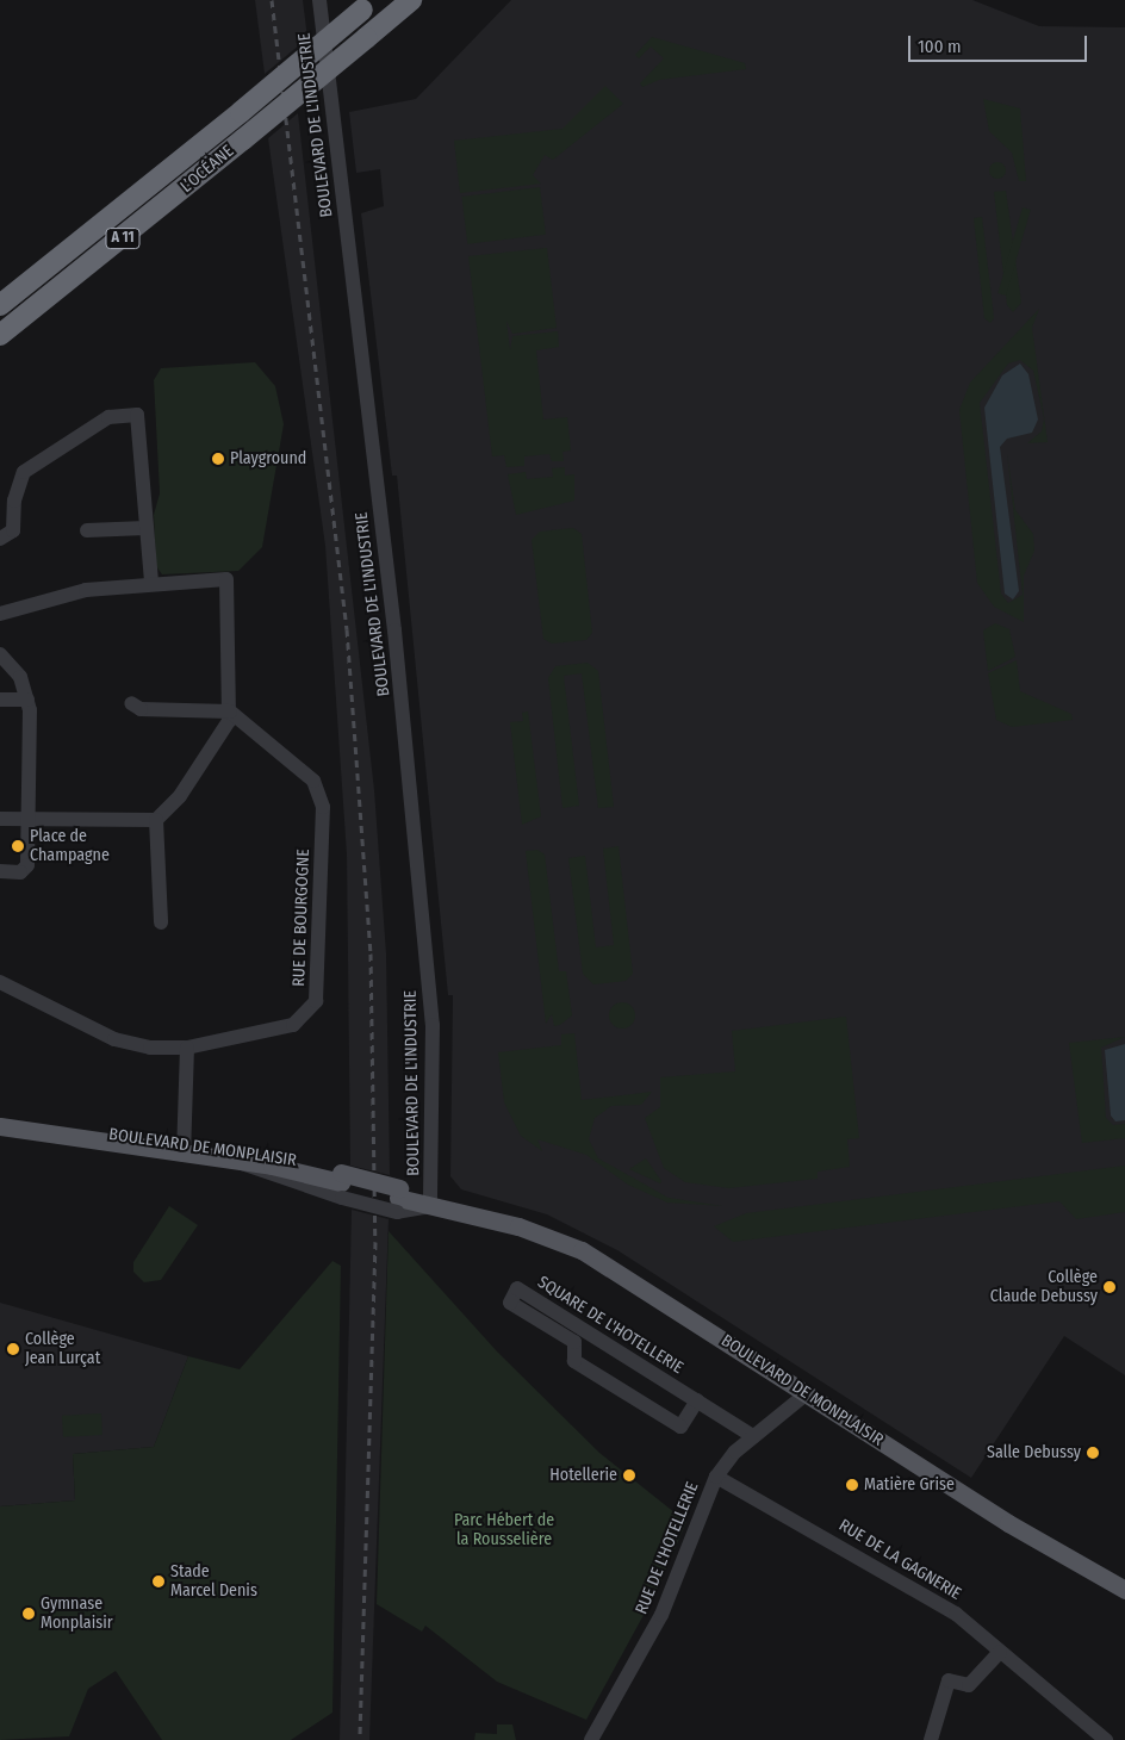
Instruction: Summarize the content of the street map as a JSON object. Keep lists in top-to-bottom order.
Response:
{
  "streets": {
    "highway": ["L’OCÉANE", "A 11"],
    "main road": ["BOULEVARD DE MONPLAISIR"],
    "street": [
      "BOULEVARD DE L'INDUSTRIE",
      "RUE DE BOURGOGNE",
      "SQUARE DE L'HOTELLERIE",
      "RUE DE L'HOTELLERIE",
      "RUE DE LA GAGNERIE"
    ]
  },
  "crossings": [
    ["BOULEVARD DE L'INDUSTRIE", "BOULEVARD DE MONPLAISIR"],
    ["BOULEVARD DE MONPLAISIR", "RUE DE L'HOTELLERIE"],
    ["SQUARE DE L'HOTELLERIE", "RUE DE L'HOTELLERIE"],
    ["RUE DE L'HOTELLERIE", "RUE DE LA GAGNERIE"]
  ],
  "parks": ["Parc Hébert de la Rousselière"],
  "places": [
    "Playground",
    "Place de Champagne",
    "Collège Claude Debussy",
    "Collège Jean Lurçat",
    "Salle Debussy",
    "Hotellerie",
    "Matière Grise",
    "Stade Marcel Denis",
    "Gymnase Monplaisir"
  ],
  "scale_bar": "100 m"
}
